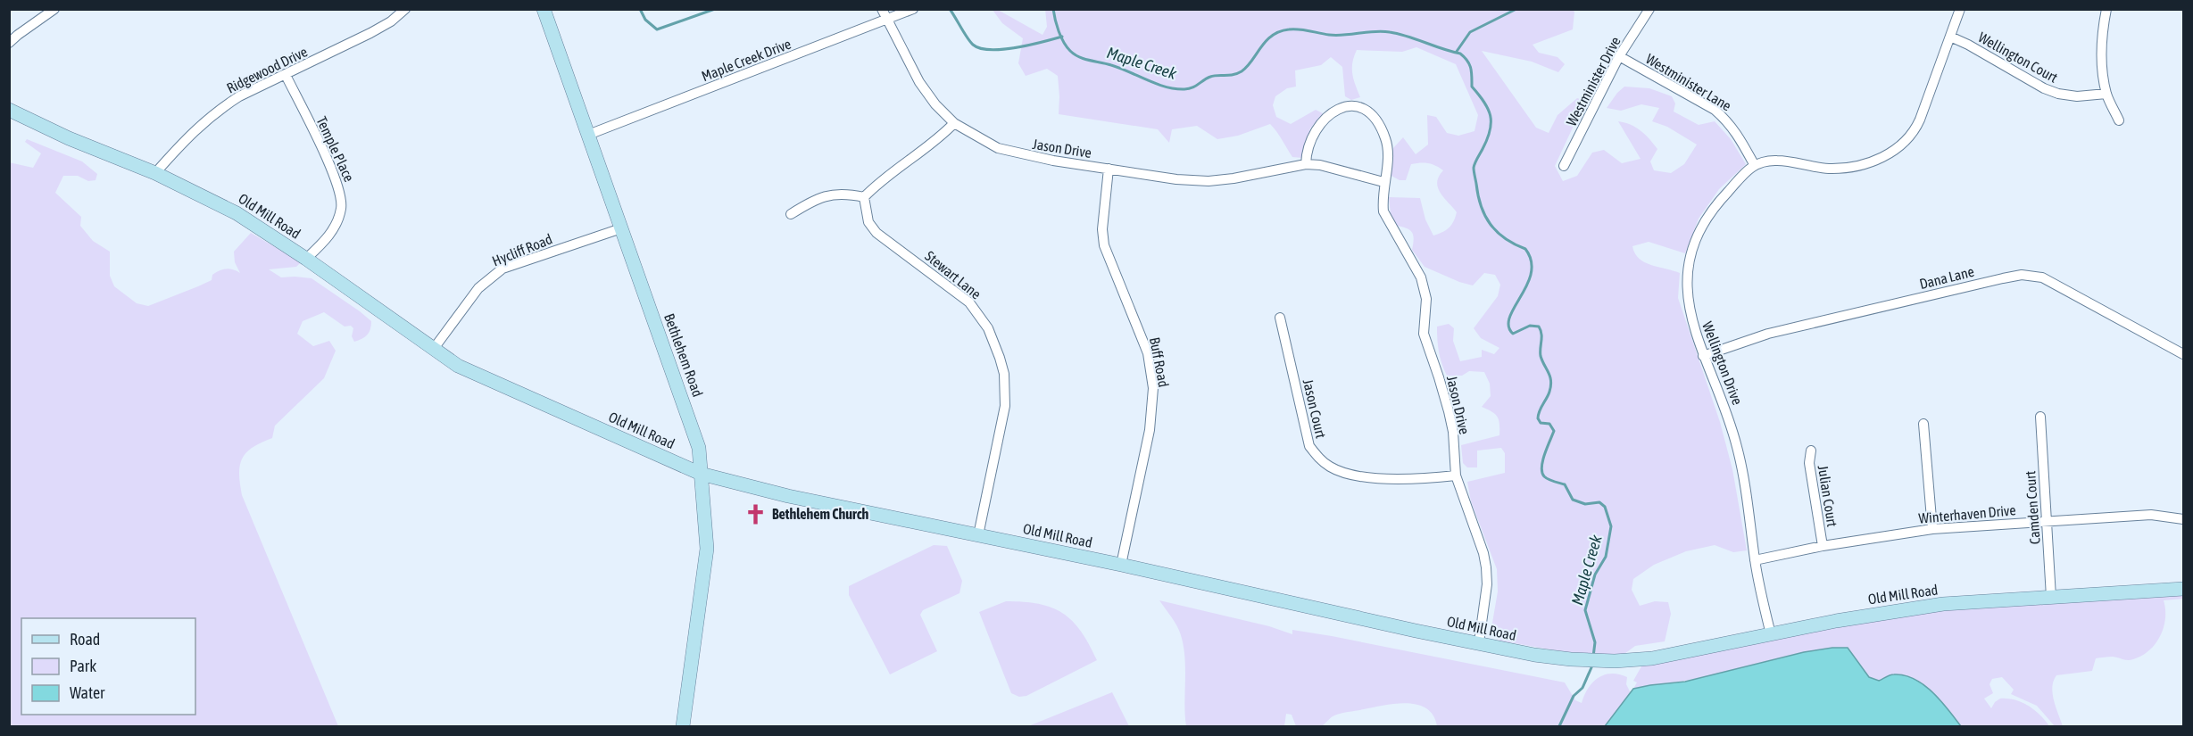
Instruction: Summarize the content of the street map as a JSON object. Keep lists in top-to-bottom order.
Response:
{
  "streets": {
    "street": [
      "Wellington Court",
      "Maple Creek Drive",
      "Ridgewood Drive",
      "Westminister Drive",
      "Westminister Lane",
      "Jason Drive",
      "Temple Place",
      "Old Mill Road",
      "Hycliff Road",
      "Stewart Lane",
      "Dana Lane",
      "Bethlehem Road",
      "Buff Road",
      "Wellington Drive",
      "Jason Court",
      "Julian Court",
      "Camden Court",
      "Winterhaven Drive"
    ]
  },
  "crossings": [
    ["Maple Creek Drive", "Jason Drive"],
    ["Maple Creek Drive", "Bethlehem Road"],
    ["Ridgewood Drive", "Temple Place"],
    ["Ridgewood Drive", "Old Mill Road"],
    ["Westminister Drive", "Westminister Lane"],
    ["Westminister Lane", "Wellington Drive"],
    ["Jason Drive", "Old Mill Road"],
    ["Jason Drive", "Buff Road"],
    ["Jason Drive", "Jason Court"],
    ["Temple Place", "Old Mill Road"],
    ["Old Mill Road", "Hycliff Road"],
    ["Old Mill Road", "Stewart Lane"],
    ["Old Mill Road", "Bethlehem Road"],
    ["Old Mill Road", "Buff Road"],
    ["Old Mill Road", "Wellington Drive"],
    ["Old Mill Road", "Camden Court"],
    ["Hycliff Road", "Bethlehem Road"],
    ["Dana Lane", "Wellington Drive"],
    ["Wellington Drive", "Winterhaven Drive"],
    ["Julian Court", "Winterhaven Drive"],
    ["Camden Court", "Winterhaven Drive"]
  ],
  "water": ["Maple Creek"],
  "places": {
    "church": ["Bethlehem Church"]
  },
  "legend": ["Road", "Park", "Water"]
}
